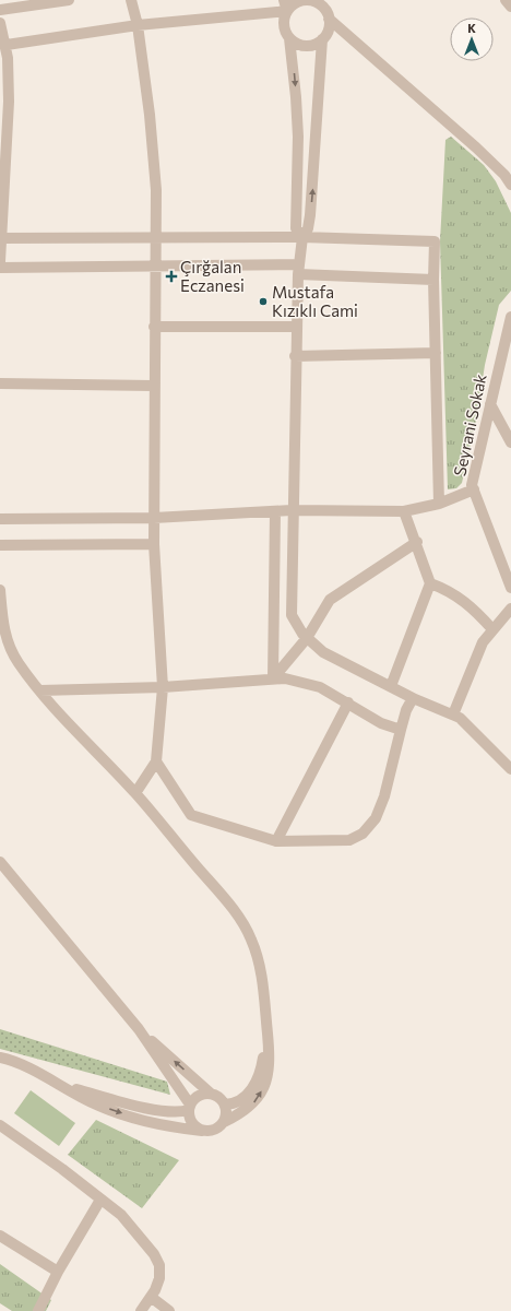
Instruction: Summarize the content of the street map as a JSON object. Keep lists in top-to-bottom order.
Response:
{
  "streets": {
    "street": ["Seyrani Sokak"]
  },
  "places": {
    "health": ["Çırğalan Eczanesi"],
    "other": ["Mustafa Kızıklı Cami"]
  },
  "north": "top"
}
